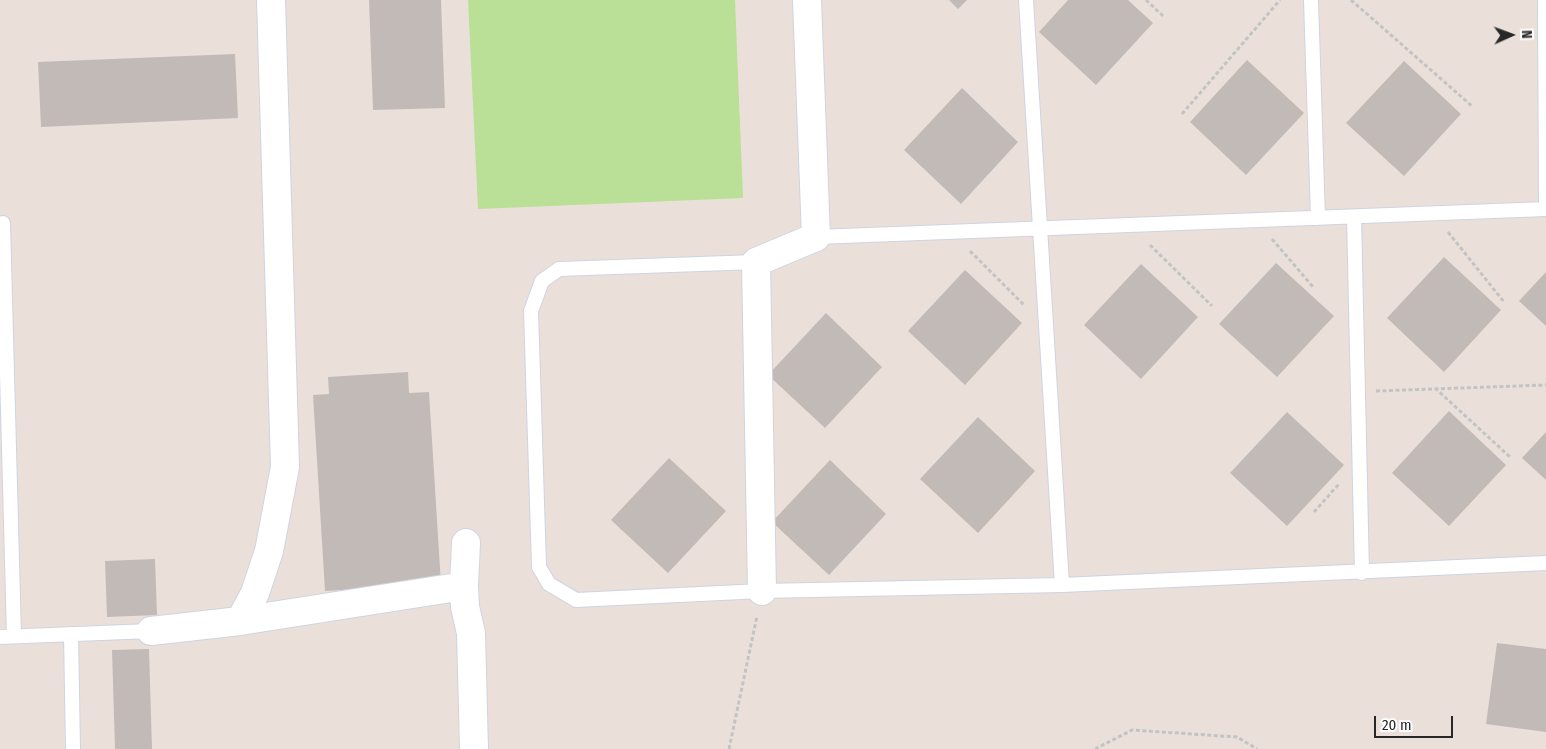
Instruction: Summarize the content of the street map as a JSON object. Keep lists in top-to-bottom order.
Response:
{
  "scale_bar": "20 m",
  "north": "right"
}
